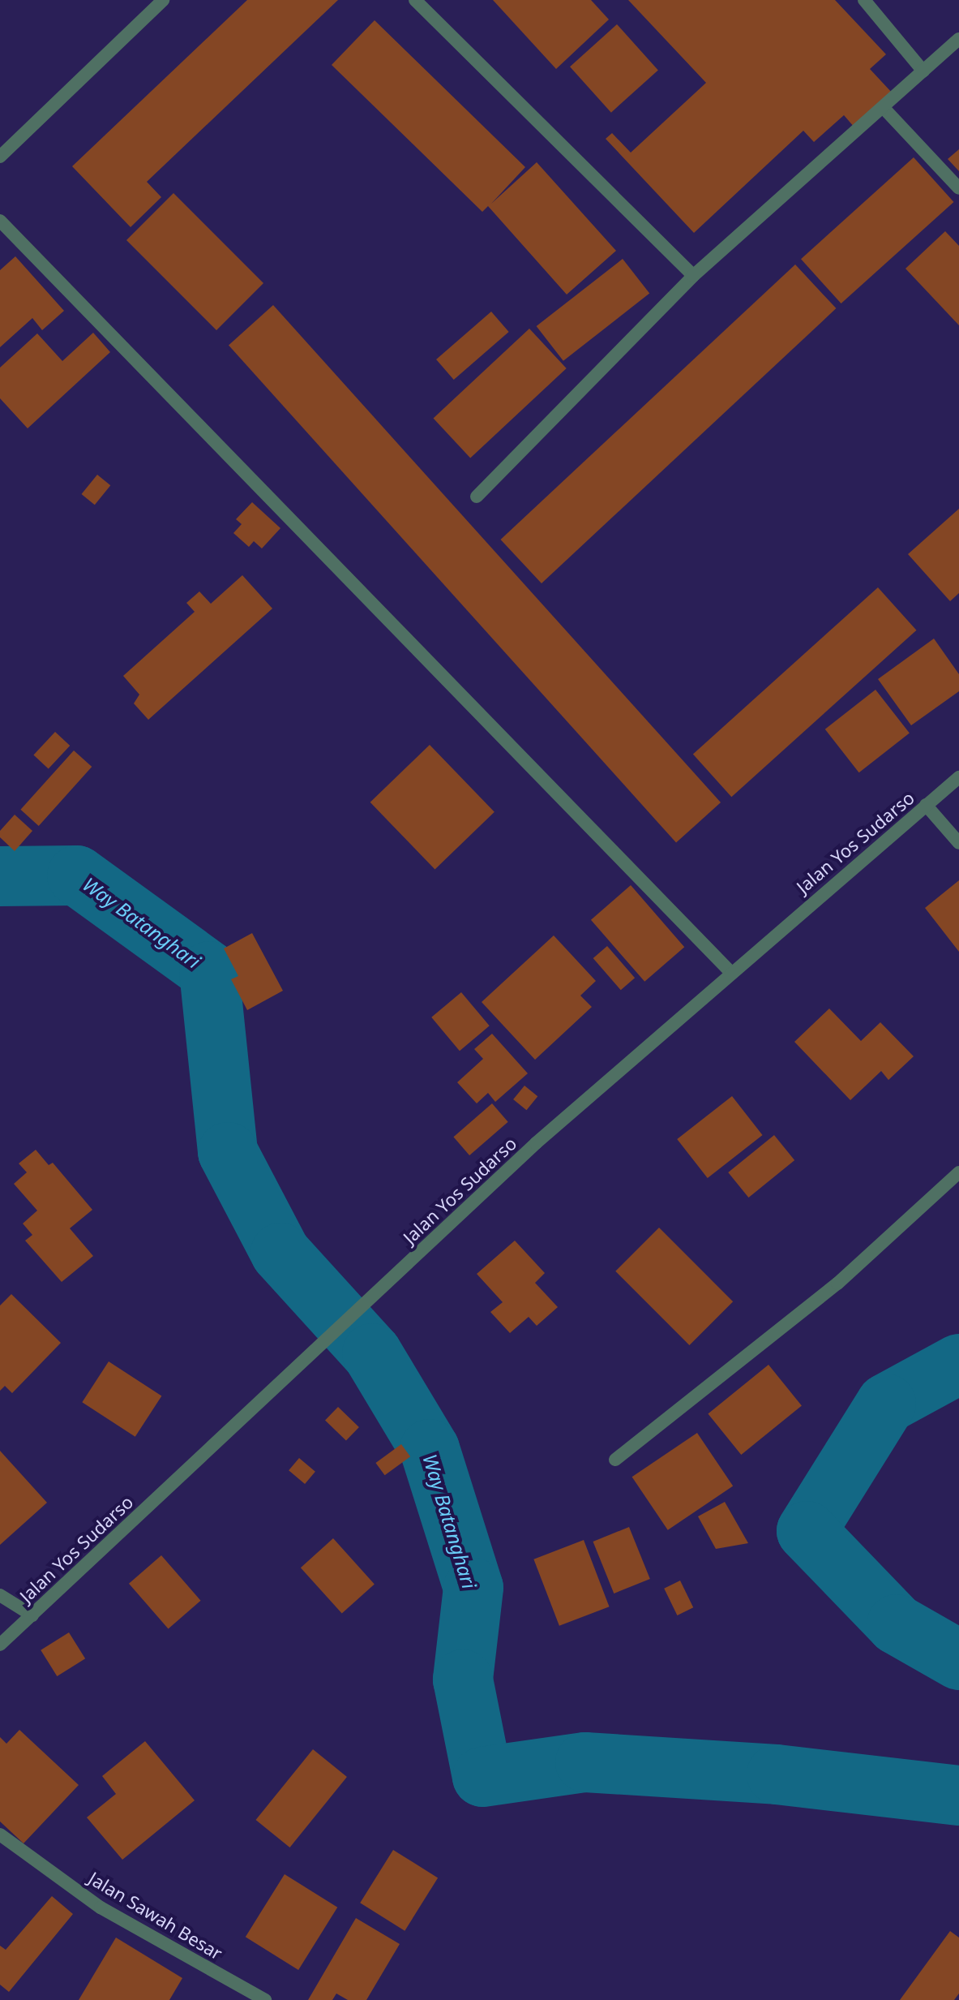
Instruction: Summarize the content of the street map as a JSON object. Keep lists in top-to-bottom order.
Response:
{
  "streets": {
    "street": ["Jalan Yos Sudarso", "Jalan Sawah Besar"]
  },
  "water": ["Way Batanghari"]
}
